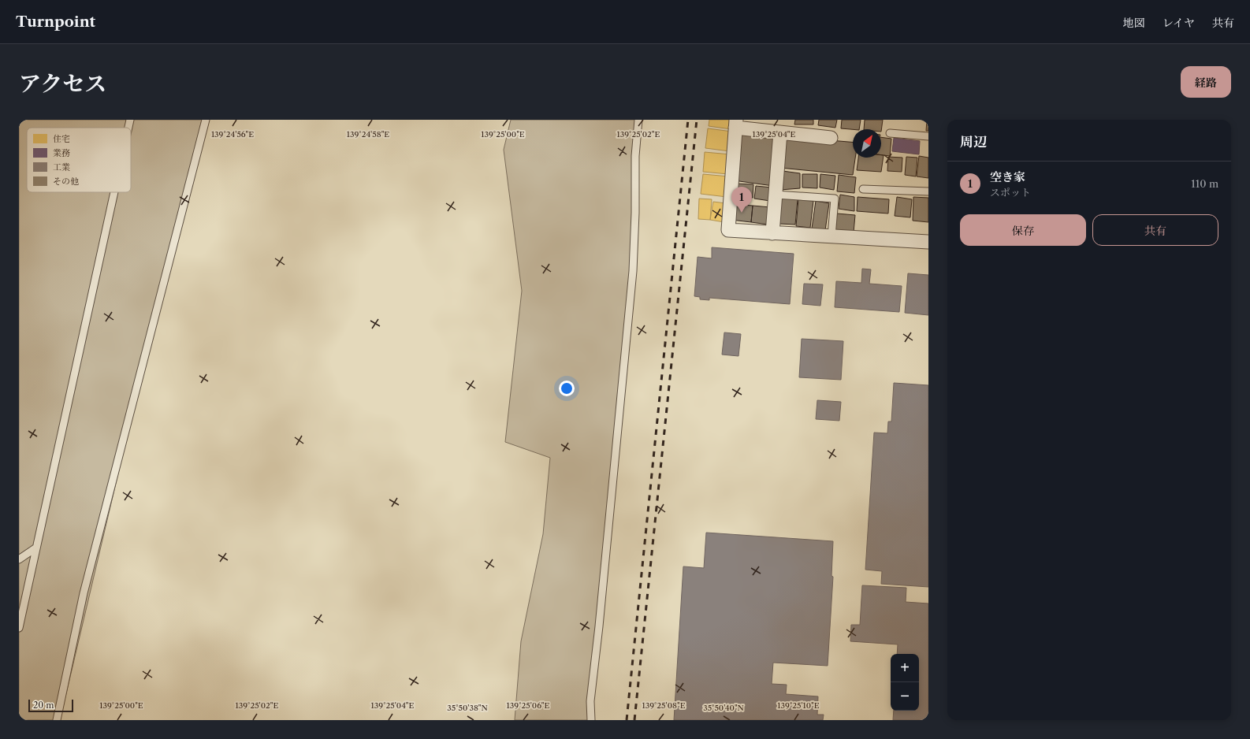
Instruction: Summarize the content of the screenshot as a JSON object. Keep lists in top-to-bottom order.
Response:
{
  "legend": [
    "住宅",
    "業務",
    "工業",
    "その他"
  ],
  "scale_bar": "20 m",
  "north": "top right",
  "page": {
    "header": "Turnpoint",
    "nav": ["地図", "レイヤ", "共有"],
    "title": "アクセス",
    "buttons": [
      "経路",
      ["保存", "共有"]
    ],
    "heading": "周辺",
    "list": [
      {
        "mark": "1",
        "name": "空き家",
        "note": "スポット",
        "value": "110 m"
      }
    ],
    "pins": "1",
    "map_buttons": ["+", "−"],
    "scale": "20 m"
  },
  "coordinates": [
    "139°24'56\"E",
    "139°24'58\"E",
    "139°25'00\"E",
    "139°25'02\"E",
    "139°25'04\"E",
    "139°25'06\"E",
    "139°25'08\"E",
    "139°25'10\"E",
    "35°50'38\"N",
    "35°50'40\"N"
  ]
}
